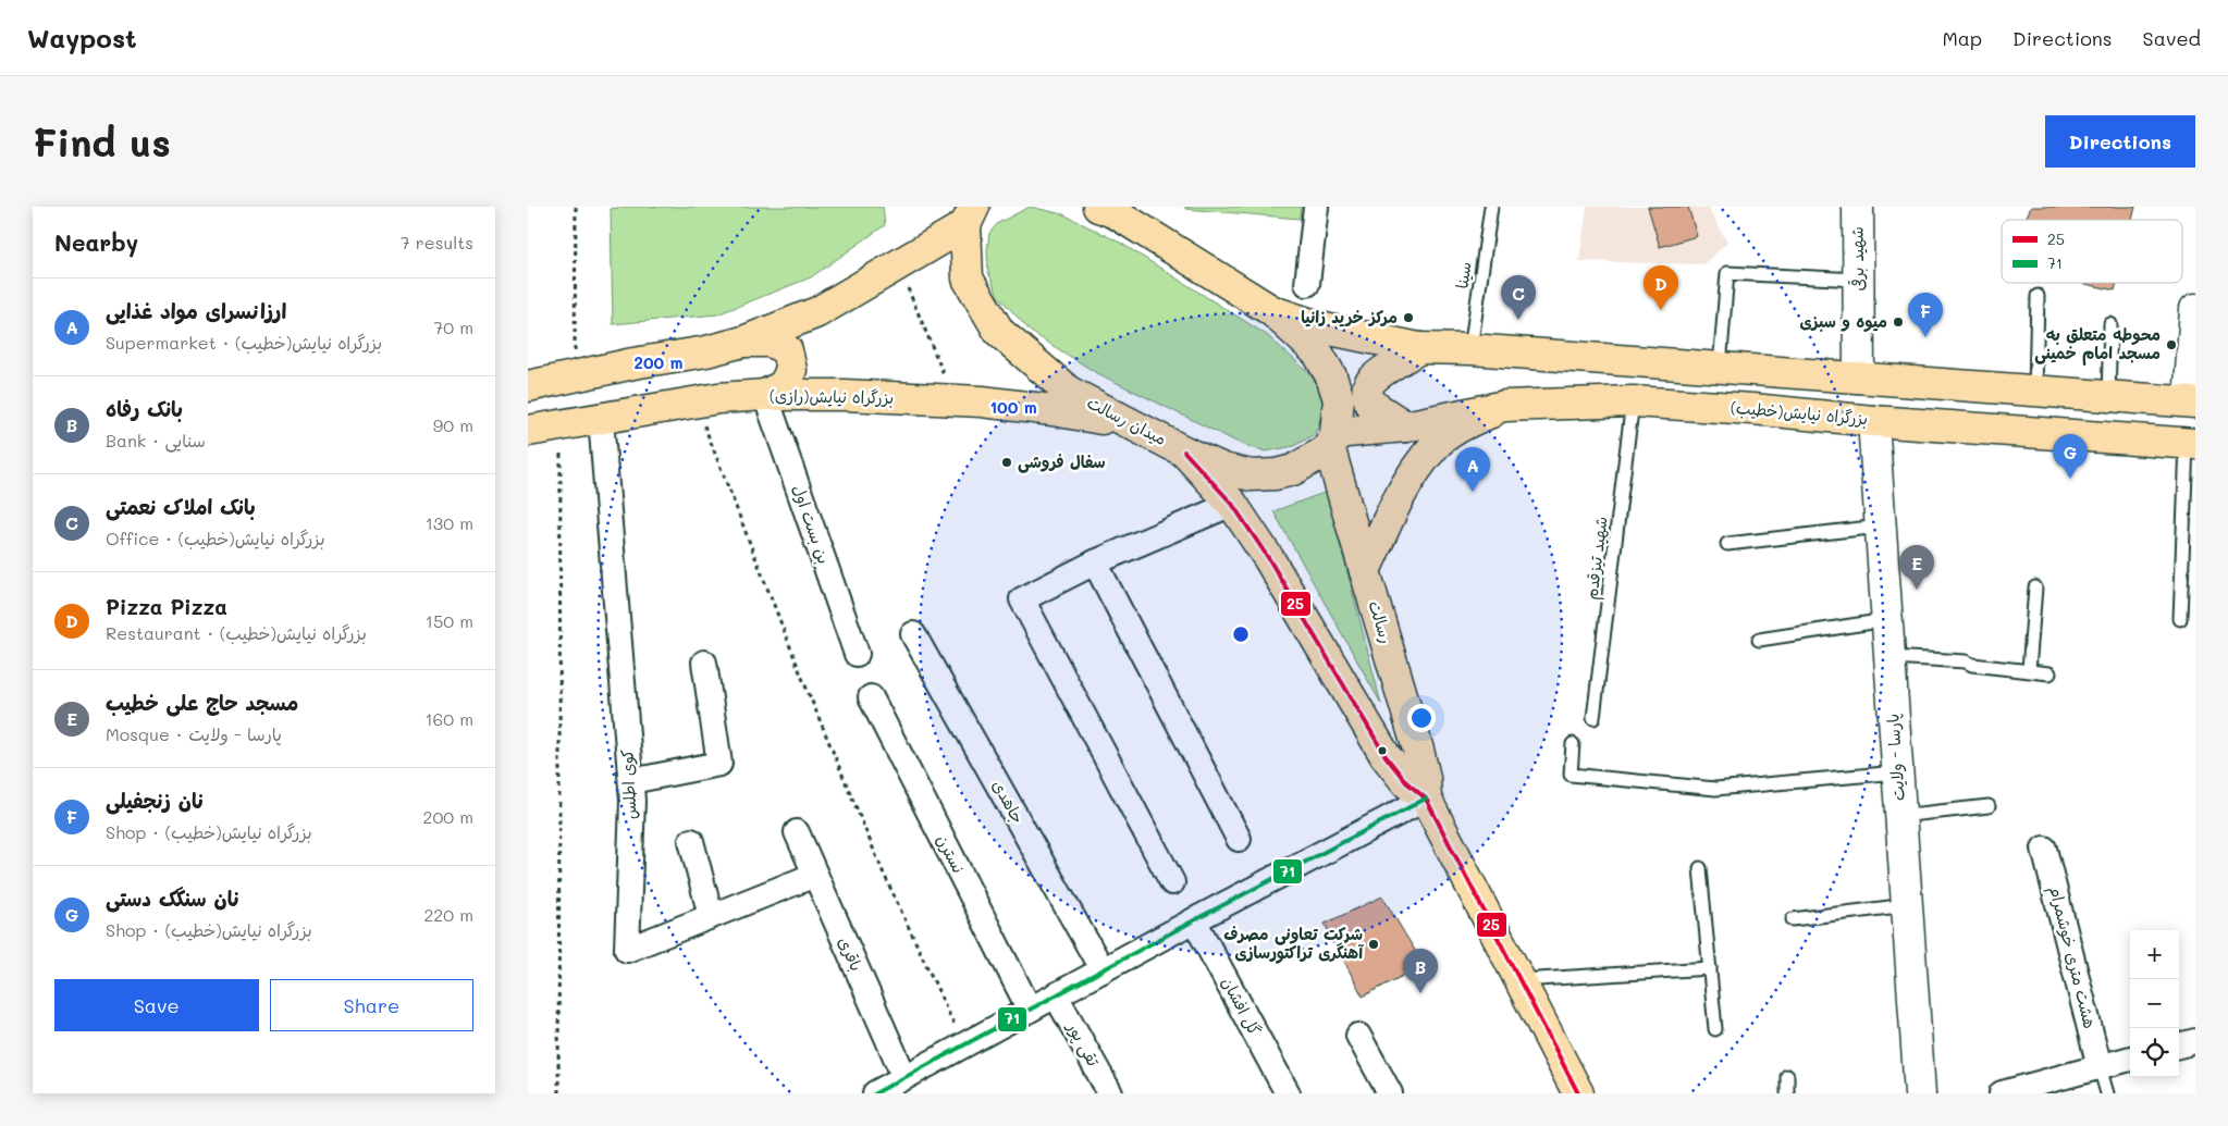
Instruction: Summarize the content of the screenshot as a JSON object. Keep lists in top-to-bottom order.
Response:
{
  "streets": {
    "main road": [
      "بزرگراه نیایش(رازی)",
      "بزرگراه نیایش(خطیب)",
      "میدان رسالت",
      "رسالت"
    ],
    "street": [
      "شهید برقی",
      "بن بست اول",
      "پارسا - ولایت",
      "کوی اطلس",
      "جاهدی",
      "نسترن",
      "باقری",
      "هشت متری خوشمرام",
      "گل افشان",
      "تقی پور"
    ],
    "lane": ["سینا", "شهید تیزقدم"]
  },
  "crossings": [
    ["بزرگراه نیایش(رازی)", "میدان رسالت"],
    ["بزرگراه نیایش(رازی)", "بن بست اول"],
    ["بزرگراه نیایش(رازی)", "کوی اطلس"],
    ["بزرگراه نیایش(خطیب)", "میدان رسالت"],
    ["بزرگراه نیایش(خطیب)", "شهید تیزقدم"],
    ["بزرگراه نیایش(خطیب)", "رسالت"],
    ["بزرگراه نیایش(خطیب)", "پارسا - ولایت"],
    ["میدان رسالت", "رسالت"],
    ["کوی اطلس", "باقری"]
  ],
  "places": [
    "مرکز خرید زانیا",
    "میوه و سبزی",
    "محوطه متعلق به مسجد امام خمینی",
    "سفال فروشی",
    "شرکت تعاونی مصرف آهنگری تراکتورسازی"
  ],
  "lines": ["transit line 25", "transit line 71"],
  "legend": ["25", "71"],
  "page": {
    "header": "Waypost",
    "nav": ["Map", "Directions", "Saved"],
    "buttons": [
      "Directions",
      ["Save", "Share"]
    ],
    "title": "Find us",
    "heading": ["Nearby", "7 results"],
    "pins": [
      "D",
      "C",
      "F",
      "G",
      "A",
      "E",
      "B"
    ],
    "list": [
      {
        "mark": "A",
        "name": "ارزانسرای مواد غذایی",
        "note": "Supermarket · بزرگراه نیایش(خطیب)",
        "value": "70 m"
      },
      {
        "mark": "B",
        "name": "بانک رفاه",
        "note": "Bank · سنایی",
        "value": "90 m"
      },
      {
        "mark": "C",
        "name": "بانک املاک نعمتی",
        "note": "Office · بزرگراه نیایش(خطیب)",
        "value": "130 m"
      },
      {
        "mark": "D",
        "name": "Pizza Pizza",
        "note": "Restaurant · بزرگراه نیایش(خطیب)",
        "value": "150 m"
      },
      {
        "mark": "E",
        "name": "مسجد حاج علی خطیب",
        "note": "Mosque · پارسا - ولایت",
        "value": "160 m"
      },
      {
        "mark": "F",
        "name": "نان زنجفیلی",
        "note": "Shop · بزرگراه نیایش(خطیب)",
        "value": "200 m"
      },
      {
        "mark": "G",
        "name": "نان سنگک دستی",
        "note": "Shop · بزرگراه نیایش(خطیب)",
        "value": "220 m"
      }
    ],
    "map_buttons": ["+", "−"]
  },
  "rings": ["200 m", "100 m"]
}
